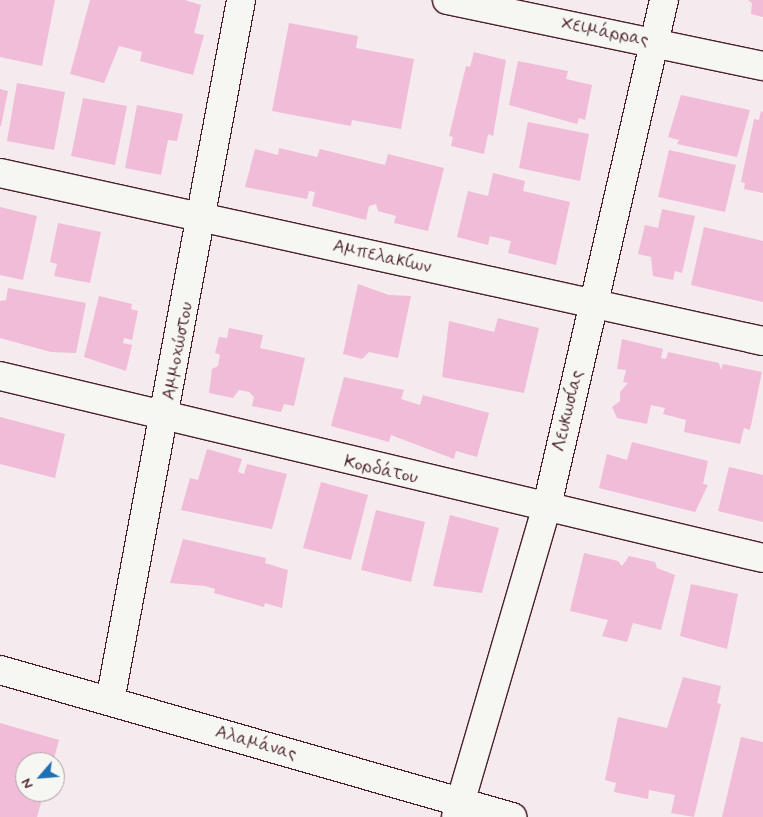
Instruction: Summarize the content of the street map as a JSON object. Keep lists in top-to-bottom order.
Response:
{
  "streets": {
    "street": [
      "Χειμάρρας",
      "Αμπελακίων",
      "Αμμοχώστου",
      "Λευκωσίας",
      "Κορδάτου",
      "Αλαμάνας"
    ]
  },
  "crossings": [
    ["Χειμάρρας", "Λευκωσίας"],
    ["Αμπελακίων", "Αμμοχώστου"],
    ["Αμπελακίων", "Λευκωσίας"],
    ["Αμμοχώστου", "Κορδάτου"],
    ["Αμμοχώστου", "Αλαμάνας"],
    ["Λευκωσίας", "Κορδάτου"],
    ["Λευκωσίας", "Αλαμάνας"]
  ],
  "north": "bottom left"
}
